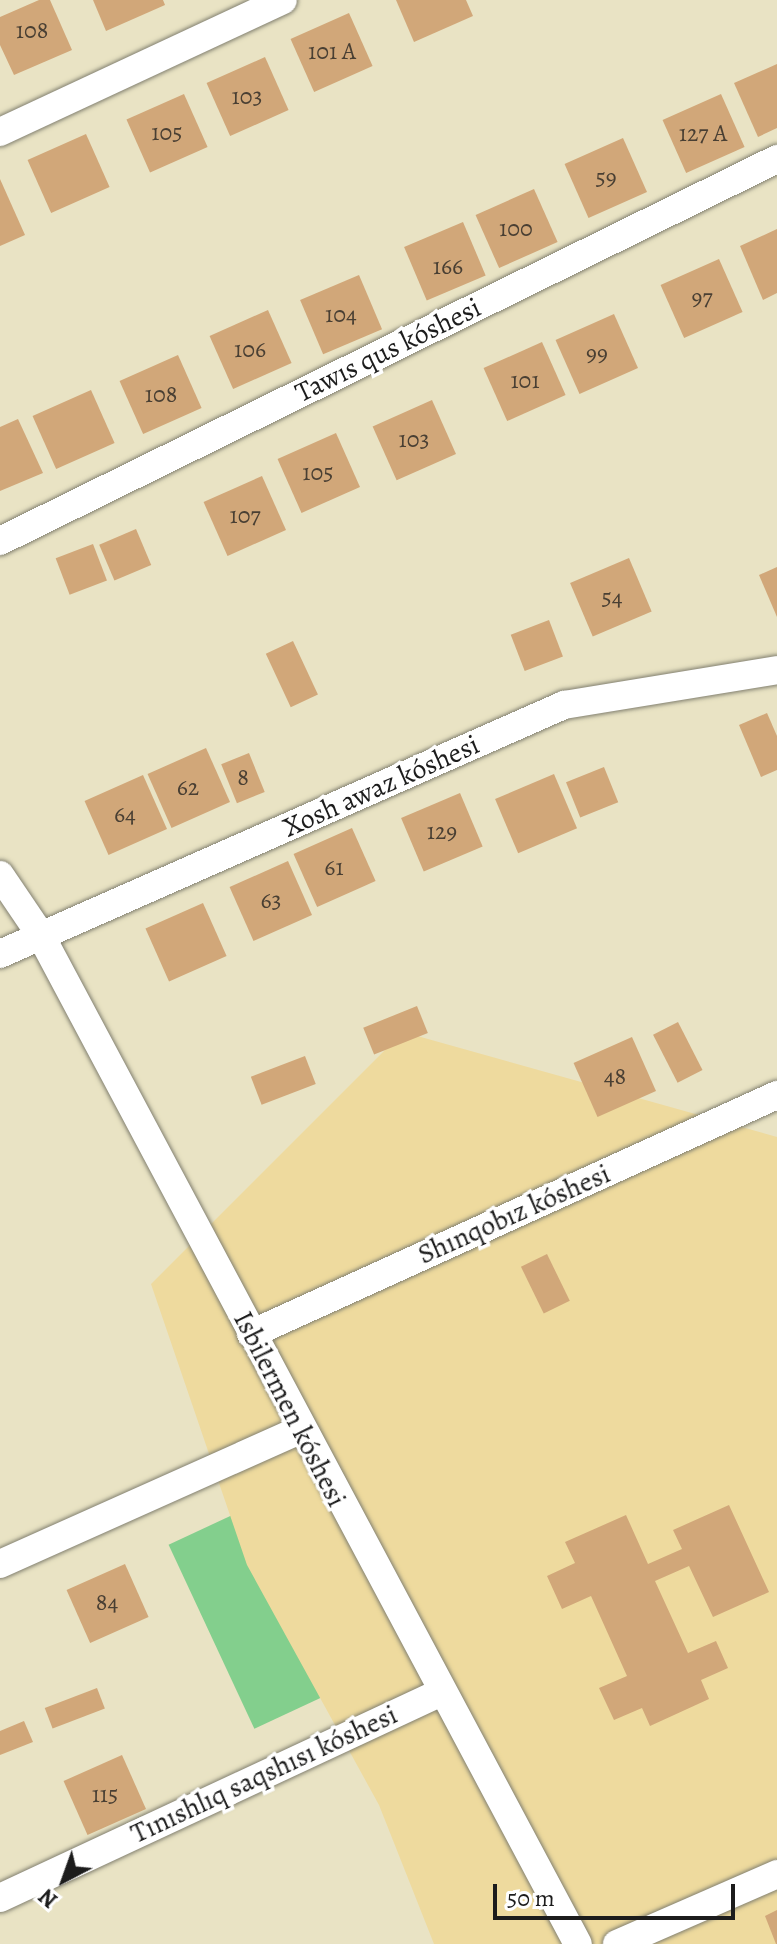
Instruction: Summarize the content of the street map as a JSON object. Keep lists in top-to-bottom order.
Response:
{
  "streets": {
    "street": [
      "Tawıs qus kóshesi",
      "Xosh awaz kóshesi",
      "Shınqobız kóshesi",
      "Isbilermen kóshesi",
      "Tınıshlıq saqshısı kóshesi"
    ]
  },
  "crossings": [
    ["Xosh awaz kóshesi", "Isbilermen kóshesi"],
    ["Shınqobız kóshesi", "Isbilermen kóshesi"],
    ["Isbilermen kóshesi", "Tınıshlıq saqshısı kóshesi"]
  ],
  "house_numbers": [
    "108",
    "101 А",
    "103",
    "105",
    "127 А",
    "59",
    "100",
    "166",
    "97",
    "104",
    "106",
    "99",
    "101",
    "108",
    "103",
    "105",
    "107",
    "54",
    "8",
    "62",
    "64",
    "129",
    "61",
    "63",
    "48",
    "84",
    "115"
  ],
  "scale_bar": "50 m",
  "north": "bottom left"
}
